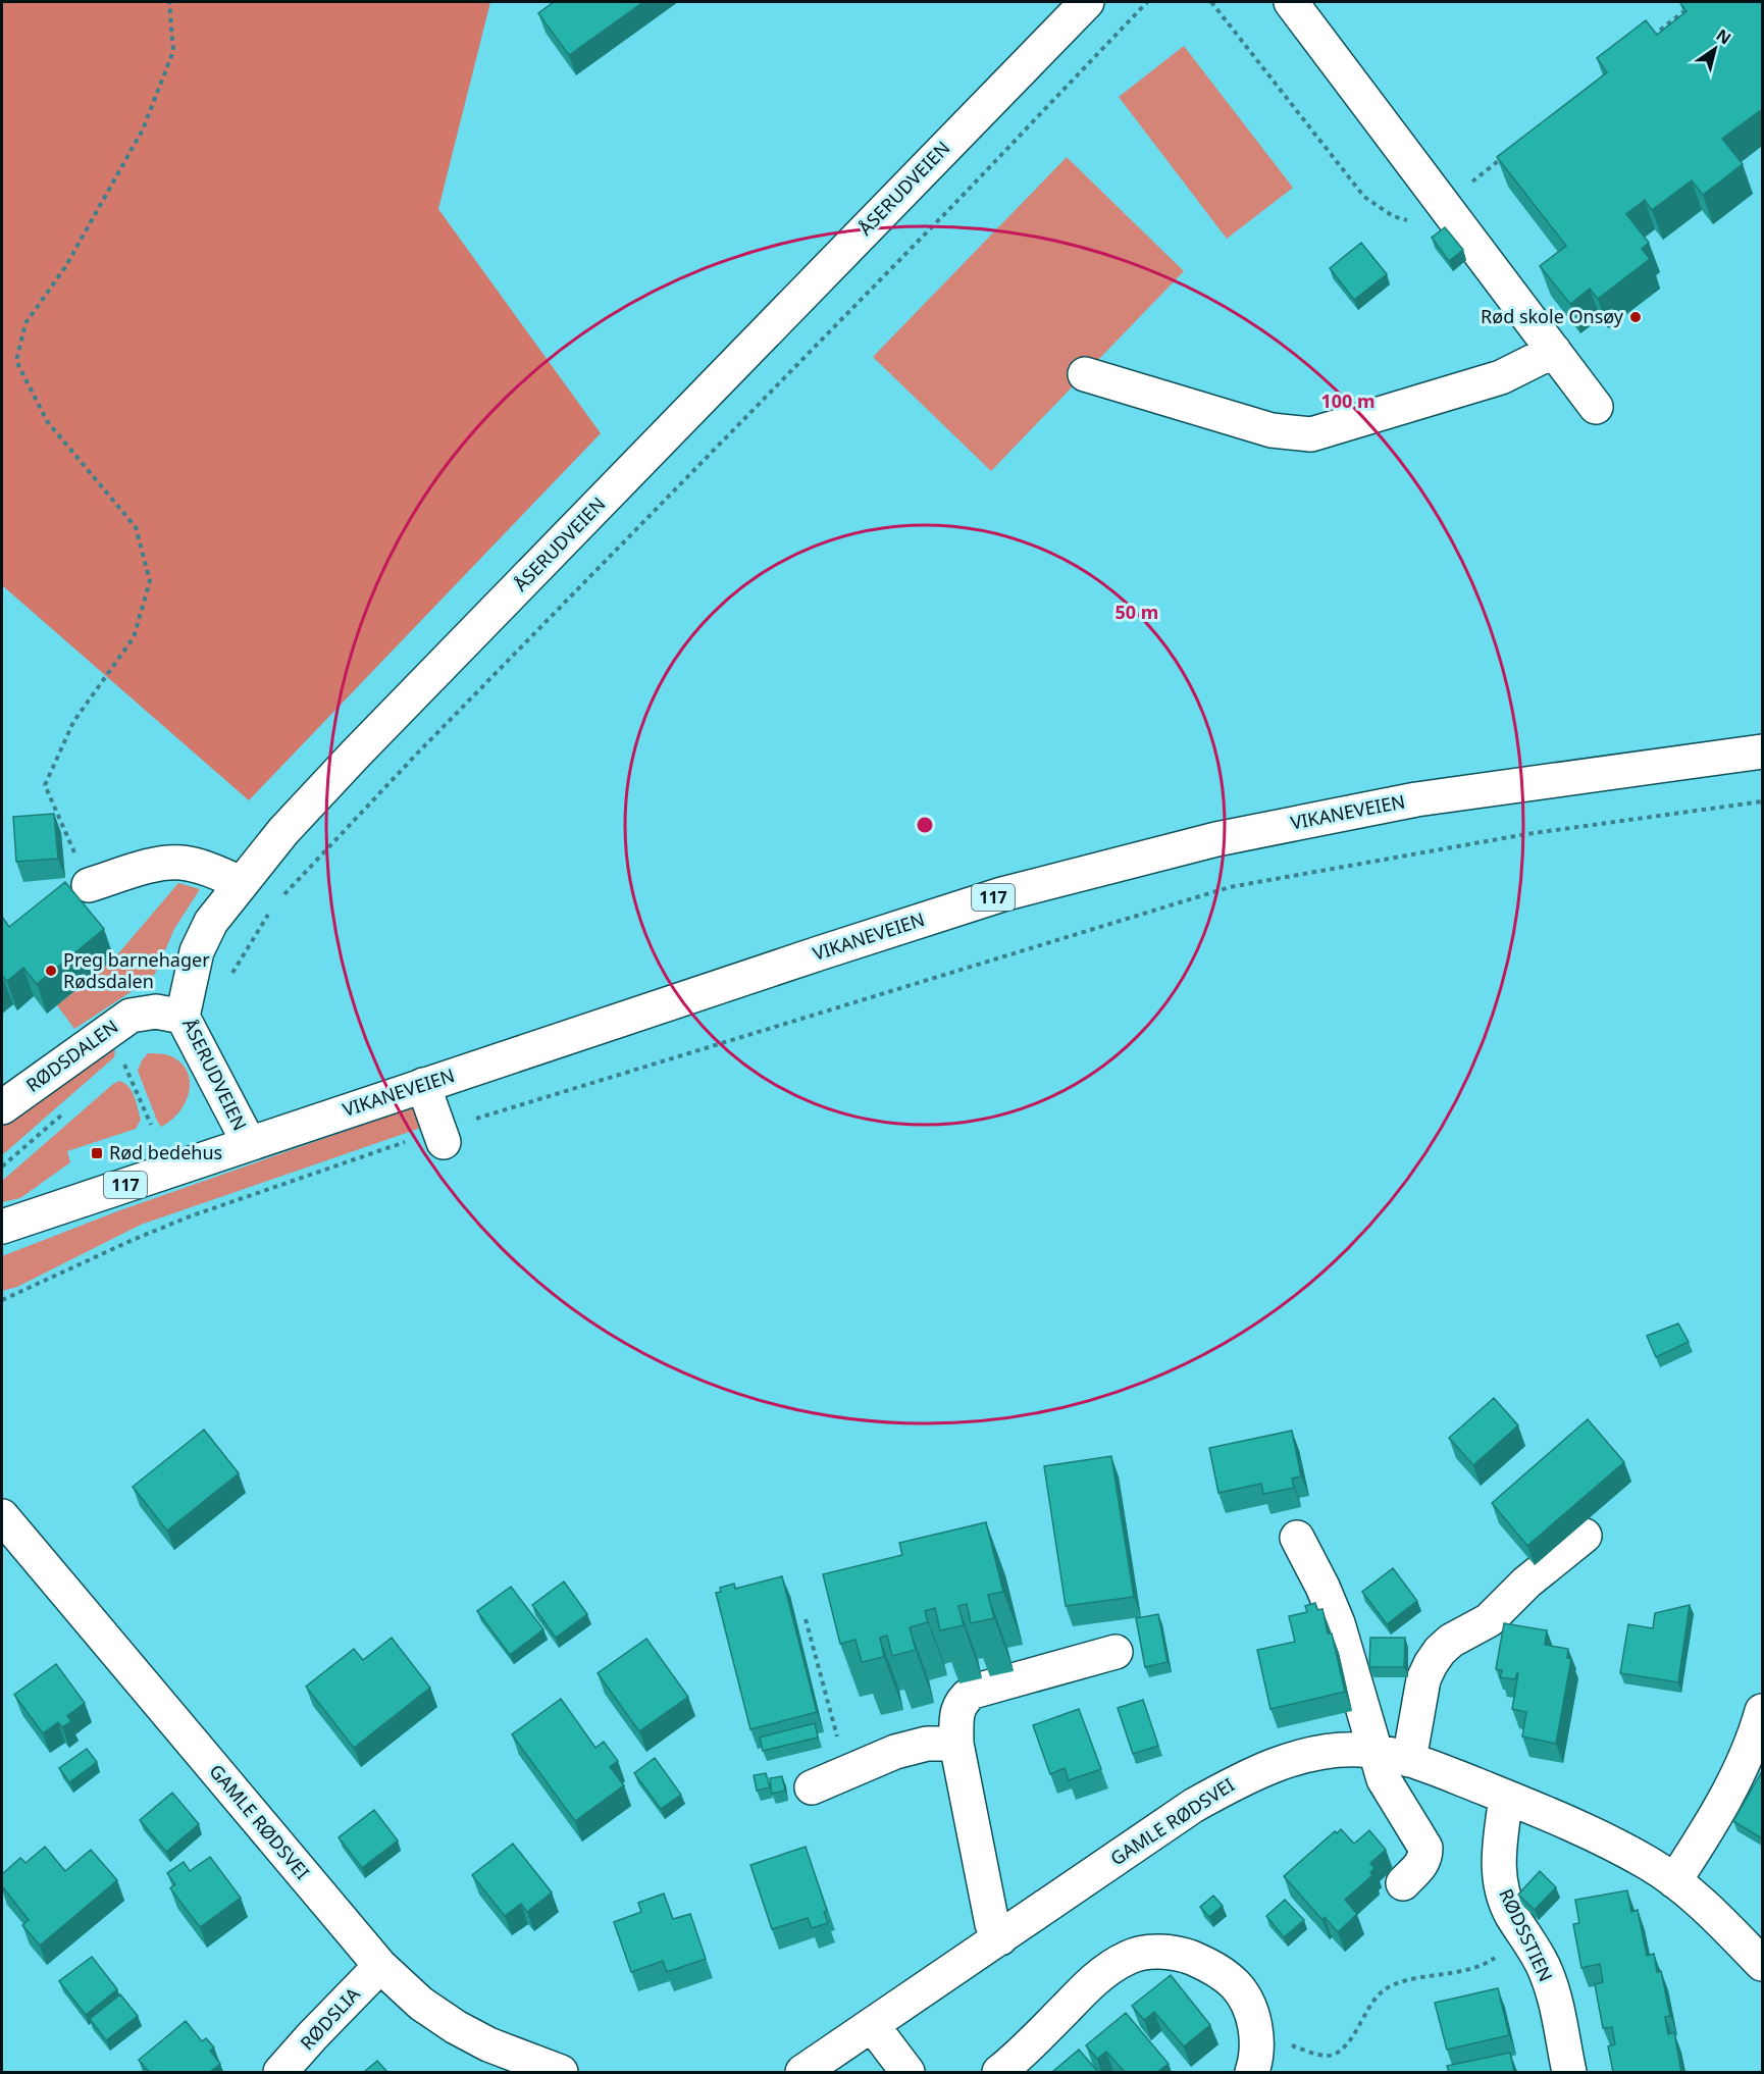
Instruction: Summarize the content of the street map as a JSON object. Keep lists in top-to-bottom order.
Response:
{
  "streets": {
    "street": [
      "ÅSERUDVEIEN",
      "VIKANEVEIEN",
      "117",
      "RØDSDALEN",
      "GAMLE RØDSVEI",
      "RØDSSTIEN",
      "RØDSLIA"
    ]
  },
  "crossings": [
    ["ÅSERUDVEIEN", "VIKANEVEIEN"],
    ["ÅSERUDVEIEN", "RØDSDALEN"],
    ["GAMLE RØDSVEI", "RØDSSTIEN"],
    ["GAMLE RØDSVEI", "RØDSLIA"]
  ],
  "places": {
    "other": ["Rød skole Onsøy", "Preg barnehager Rødsdalen"],
    "transit": ["Rød bedehus"]
  },
  "north": "top right",
  "rings": ["100 m", "50 m"]
}
